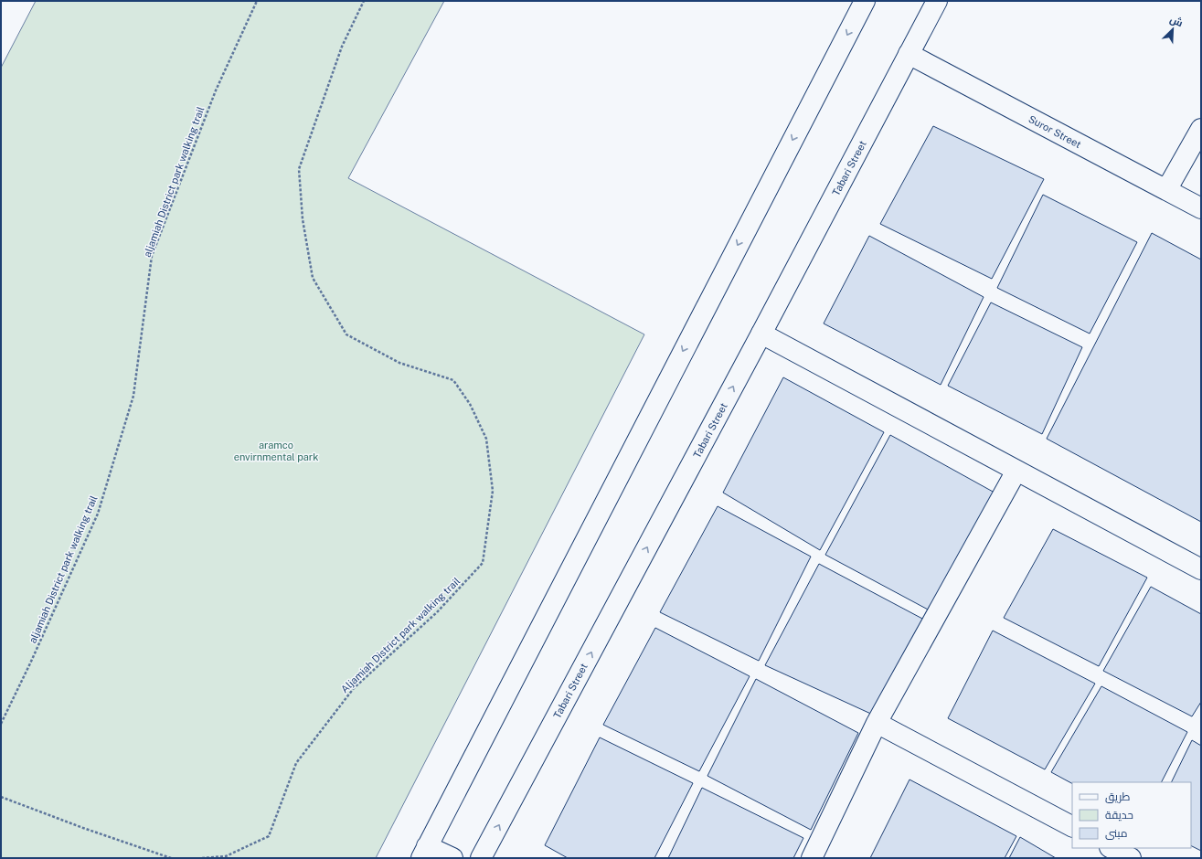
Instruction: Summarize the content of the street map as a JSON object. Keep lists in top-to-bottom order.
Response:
{
  "streets": {
    "main road": ["Suror Street", "Tabari Street"],
    "path": ["aljamiah District park walking trail", "Aljamiah District park walking trail"]
  },
  "crossings": [
    ["Suror Street", "Tabari Street"]
  ],
  "parks": ["aramco envirnmental park"],
  "legend": ["طريق", "حديقة", "مبنى"],
  "north": "top right"
}
